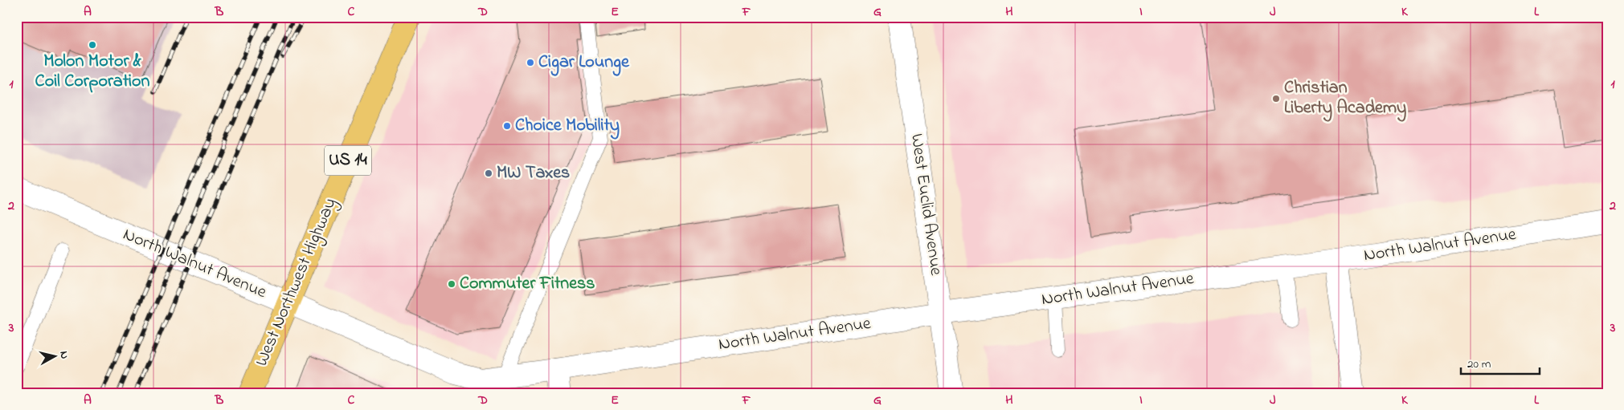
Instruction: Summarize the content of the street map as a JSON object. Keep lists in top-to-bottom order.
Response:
{
  "streets": {
    "main road": ["US 14", "West Northwest Highway"],
    "street": ["West Euclid Avenue", "North Walnut Avenue"]
  },
  "crossings": [
    ["West Euclid Avenue", "North Walnut Avenue"],
    ["North Walnut Avenue", "West Northwest Highway"]
  ],
  "places": [
    "Molon Motor & Coil Corporation",
    "Cigar Lounge",
    "Christian Liberty Academy",
    "Choice Mobility",
    "MW Taxes",
    "Commuter Fitness"
  ],
  "scale_bar": "20 m",
  "north": "right",
  "grid": {
    "columns": [
      "A",
      "B",
      "C",
      "D",
      "E",
      "F",
      "G",
      "H",
      "I",
      "J",
      "K",
      "L"
    ],
    "rows": ["1", "2", "3"]
  }
}
